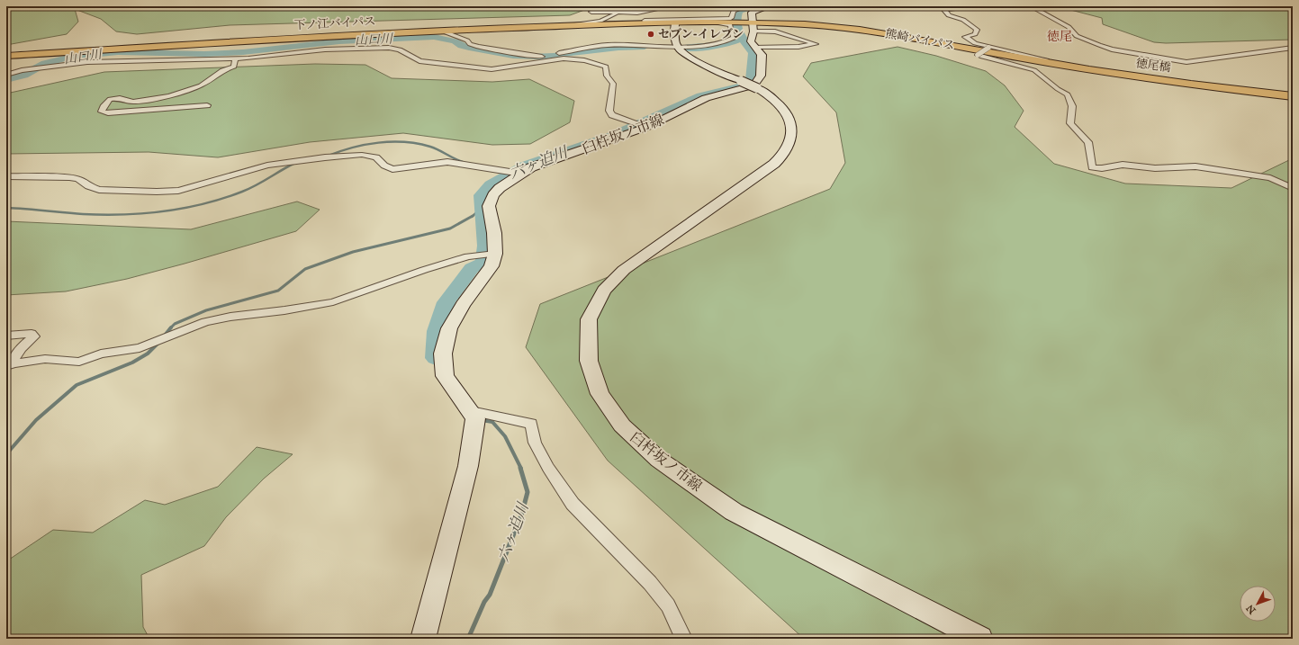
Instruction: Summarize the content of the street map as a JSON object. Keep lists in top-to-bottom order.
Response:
{
  "streets": {
    "highway": ["下ノ江バイパス", "熊崎バイパス", "徳尾橋"],
    "main road": ["臼杵坂ノ市線"]
  },
  "crossings": [
    ["下ノ江バイパス", "熊崎バイパス"],
    ["下ノ江バイパス", "臼杵坂ノ市線"],
    ["熊崎バイパス", "徳尾橋"],
    ["熊崎バイパス", "臼杵坂ノ市線"]
  ],
  "districts": ["徳尾"],
  "water": ["山口川", "六ヶ迫川"],
  "places": ["セブン-イレブン"],
  "north": "bottom left"
}
